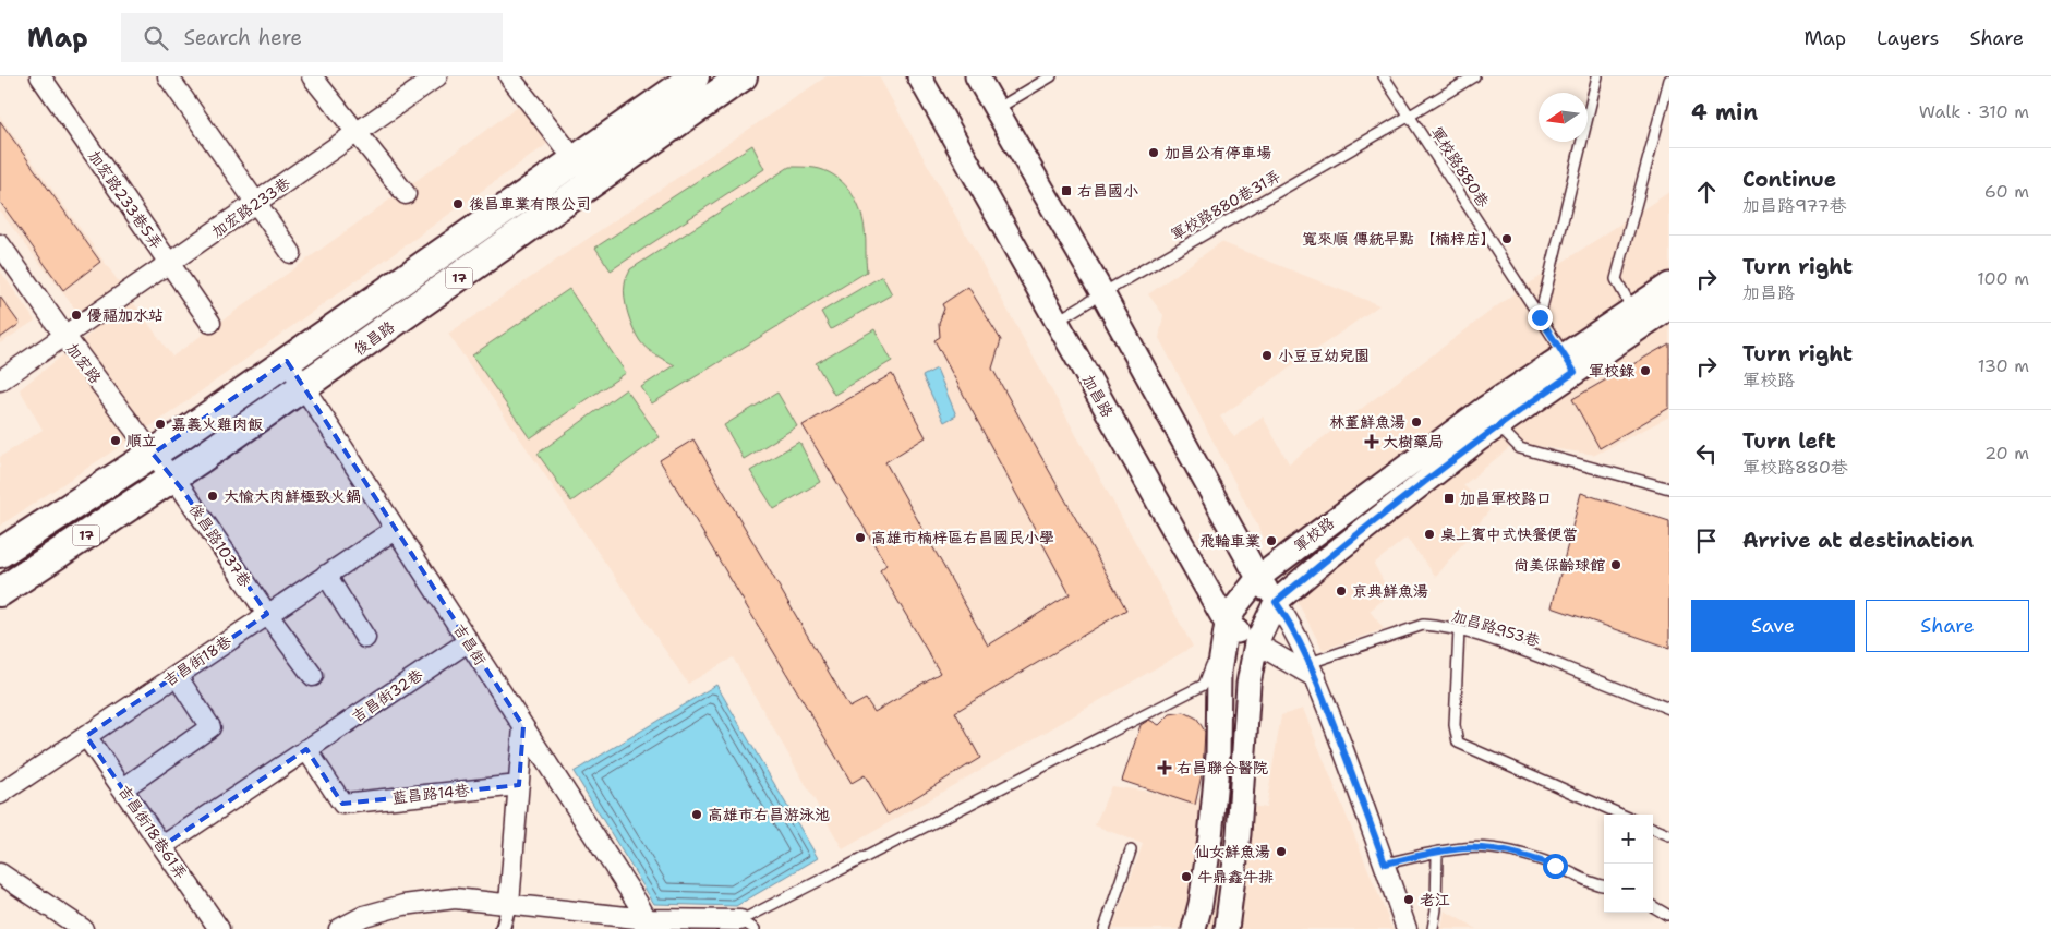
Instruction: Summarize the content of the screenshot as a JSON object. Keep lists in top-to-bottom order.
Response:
{
  "streets": {
    "main road": ["17", "後昌路"],
    "street": [
      "加宏路233巷5弄",
      "加宏路233巷",
      "加宏路",
      "加昌路",
      "軍校路",
      "後昌路1037巷",
      "吉昌街",
      "吉昌街18巷",
      "吉昌街32巷",
      "藍昌路14巷",
      "吉昌街18巷61弄"
    ],
    "lane": ["軍校路880巷", "軍校路880巷31弄", "加昌路953巷"]
  },
  "crossings": [
    ["軍校路880巷", "軍校路880巷31弄"],
    ["軍校路880巷", "軍校路"],
    ["加宏路233巷5弄", "加宏路233巷"],
    ["軍校路880巷31弄", "加昌路"],
    ["加宏路233巷", "加宏路"],
    ["後昌路", "加宏路"],
    ["後昌路", "後昌路1037巷"],
    ["後昌路", "吉昌街"],
    ["加宏路", "後昌路1037巷"],
    ["加昌路", "軍校路"],
    ["加昌路", "加昌路953巷"],
    ["後昌路1037巷", "吉昌街18巷"],
    ["吉昌街", "吉昌街18巷"],
    ["吉昌街", "吉昌街32巷"],
    ["吉昌街18巷", "吉昌街18巷61弄"],
    ["吉昌街32巷", "藍昌路14巷"],
    ["吉昌街32巷", "吉昌街18巷61弄"]
  ],
  "places": {
    "other": [
      "加昌公有停車場",
      "後昌車業有限公司",
      "寬來順 傳統早點 【楠梓店】",
      "優福加水站",
      "小豆豆幼兒園",
      "軍校錄",
      "林董鮮魚湯",
      "嘉義火雞肉飯",
      "順立",
      "大愉大肉鮮極致火鍋",
      "桌上賓中式快餐便當",
      "高雄市楠梓區右昌國民小學",
      "飛輪車業",
      "尚美保齡球館",
      "京典鮮魚湯",
      "高雄市右昌游泳池",
      "仙女鮮魚湯",
      "牛鼎鑫牛排",
      "老江"
    ],
    "transit": ["右昌國小", "加昌軍校路口"],
    "health": ["大樹藥局", "右昌聯合醫院"]
  },
  "north": "left",
  "page": {
    "header": "Map",
    "search": "Search here",
    "nav": ["Map", "Layers", "Share"],
    "heading": ["4 min", "Walk · 310 m"],
    "list": [
      ["Continue", "加昌路977巷", "60 m"],
      ["Turn right", "加昌路", "100 m"],
      ["Turn right", "軍校路", "130 m"],
      ["Turn left", "軍校路880巷", "20 m"],
      "Arrive at destination"
    ],
    "buttons": ["Save", "Share"],
    "map_buttons": ["+", "−"]
  }
}
